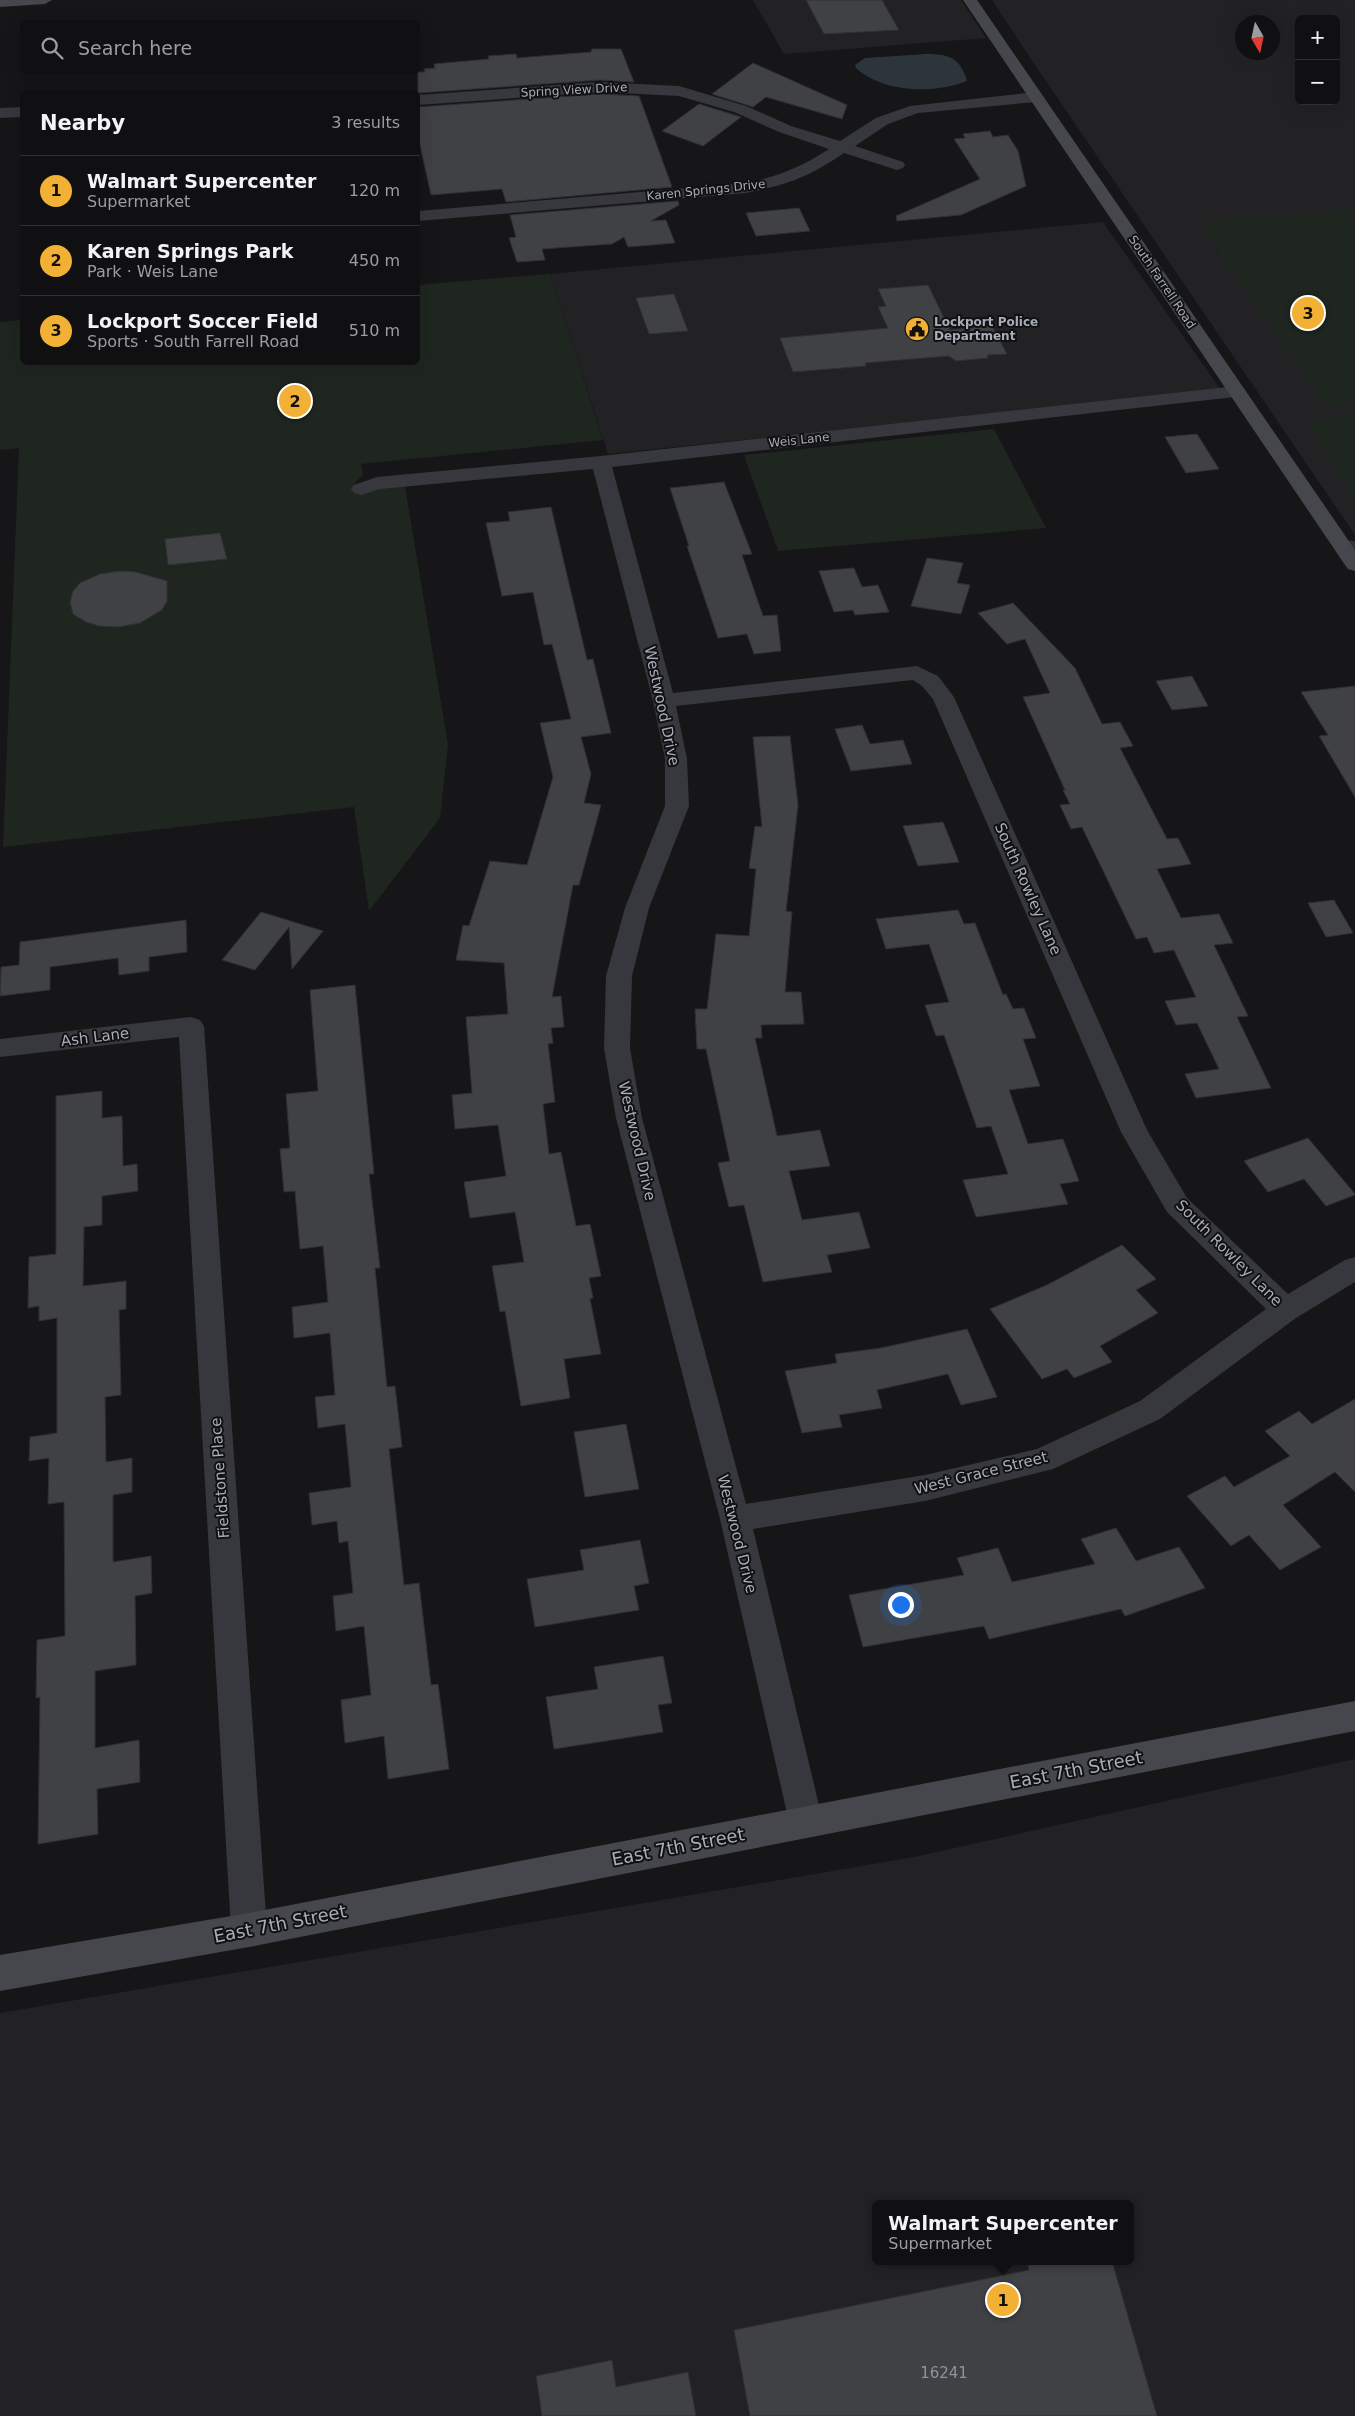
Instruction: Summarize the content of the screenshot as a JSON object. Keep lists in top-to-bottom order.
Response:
{
  "streets": {
    "street": [
      "Spring View Drive",
      "Karen Springs Drive",
      "South Farrell Road",
      "Weis Lane",
      "Westwood Drive",
      "South Rowley Lane",
      "Ash Lane",
      "West Grace Street",
      "Fieldstone Place",
      "East 7th Street"
    ]
  },
  "crossings": [
    ["Spring View Drive", "Karen Springs Drive"],
    ["Karen Springs Drive", "South Farrell Road"],
    ["South Farrell Road", "Weis Lane"],
    ["Weis Lane", "Westwood Drive"],
    ["Westwood Drive", "South Rowley Lane"],
    ["Westwood Drive", "West Grace Street"],
    ["Westwood Drive", "East 7th Street"],
    ["South Rowley Lane", "West Grace Street"],
    ["Ash Lane", "Fieldstone Place"],
    ["Fieldstone Place", "East 7th Street"]
  ],
  "places": {
    "public building": ["Lockport Police Department"]
  },
  "house_numbers": ["16241"],
  "north": "bottom",
  "page": {
    "map_buttons": ["+", "−"],
    "search": "Search here",
    "heading": ["Nearby", "3 results"],
    "list": [
      {
        "mark": "1",
        "name": "Walmart Supercenter",
        "note": "Supermarket",
        "value": "120 m"
      },
      {
        "mark": "2",
        "name": "Karen Springs Park",
        "note": "Park · Weis Lane",
        "value": "450 m"
      },
      {
        "mark": "3",
        "name": "Lockport Soccer Field",
        "note": "Sports · South Farrell Road",
        "value": "510 m"
      }
    ],
    "pins": ["3", "2", "1"],
    "popup": ["Walmart Supercenter", "Supermarket"]
  }
}
